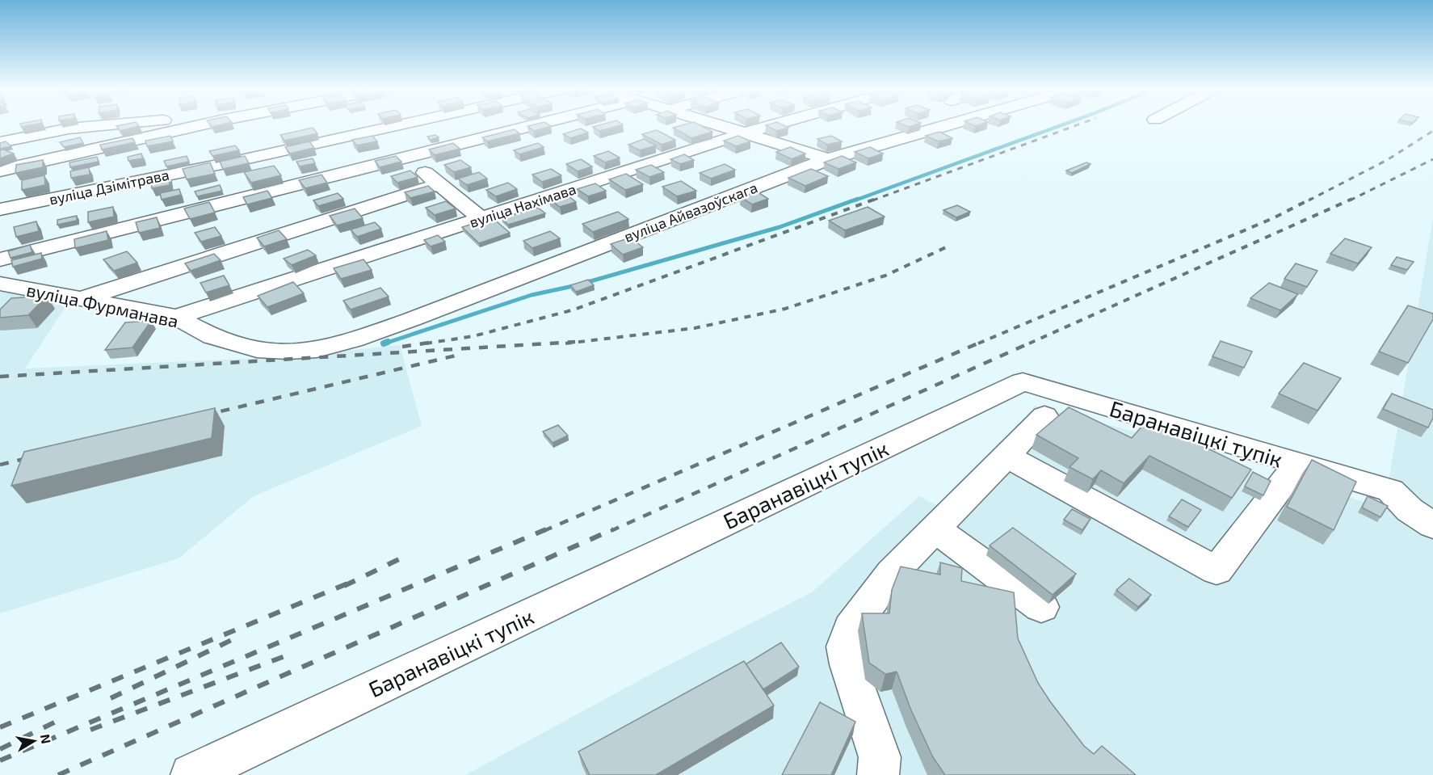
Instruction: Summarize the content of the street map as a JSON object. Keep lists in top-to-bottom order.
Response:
{
  "streets": {
    "street": [
      "вуліца Дзімітрава",
      "вуліца Нахімава",
      "вуліца Айвазоўскага",
      "вуліца Фурманава",
      "Баранавіцкі тупік"
    ]
  },
  "crossings": [
    ["вуліца Нахімава", "вуліца Фурманава"],
    ["вуліца Айвазоўскага", "вуліца Фурманава"]
  ],
  "north": "right"
}
